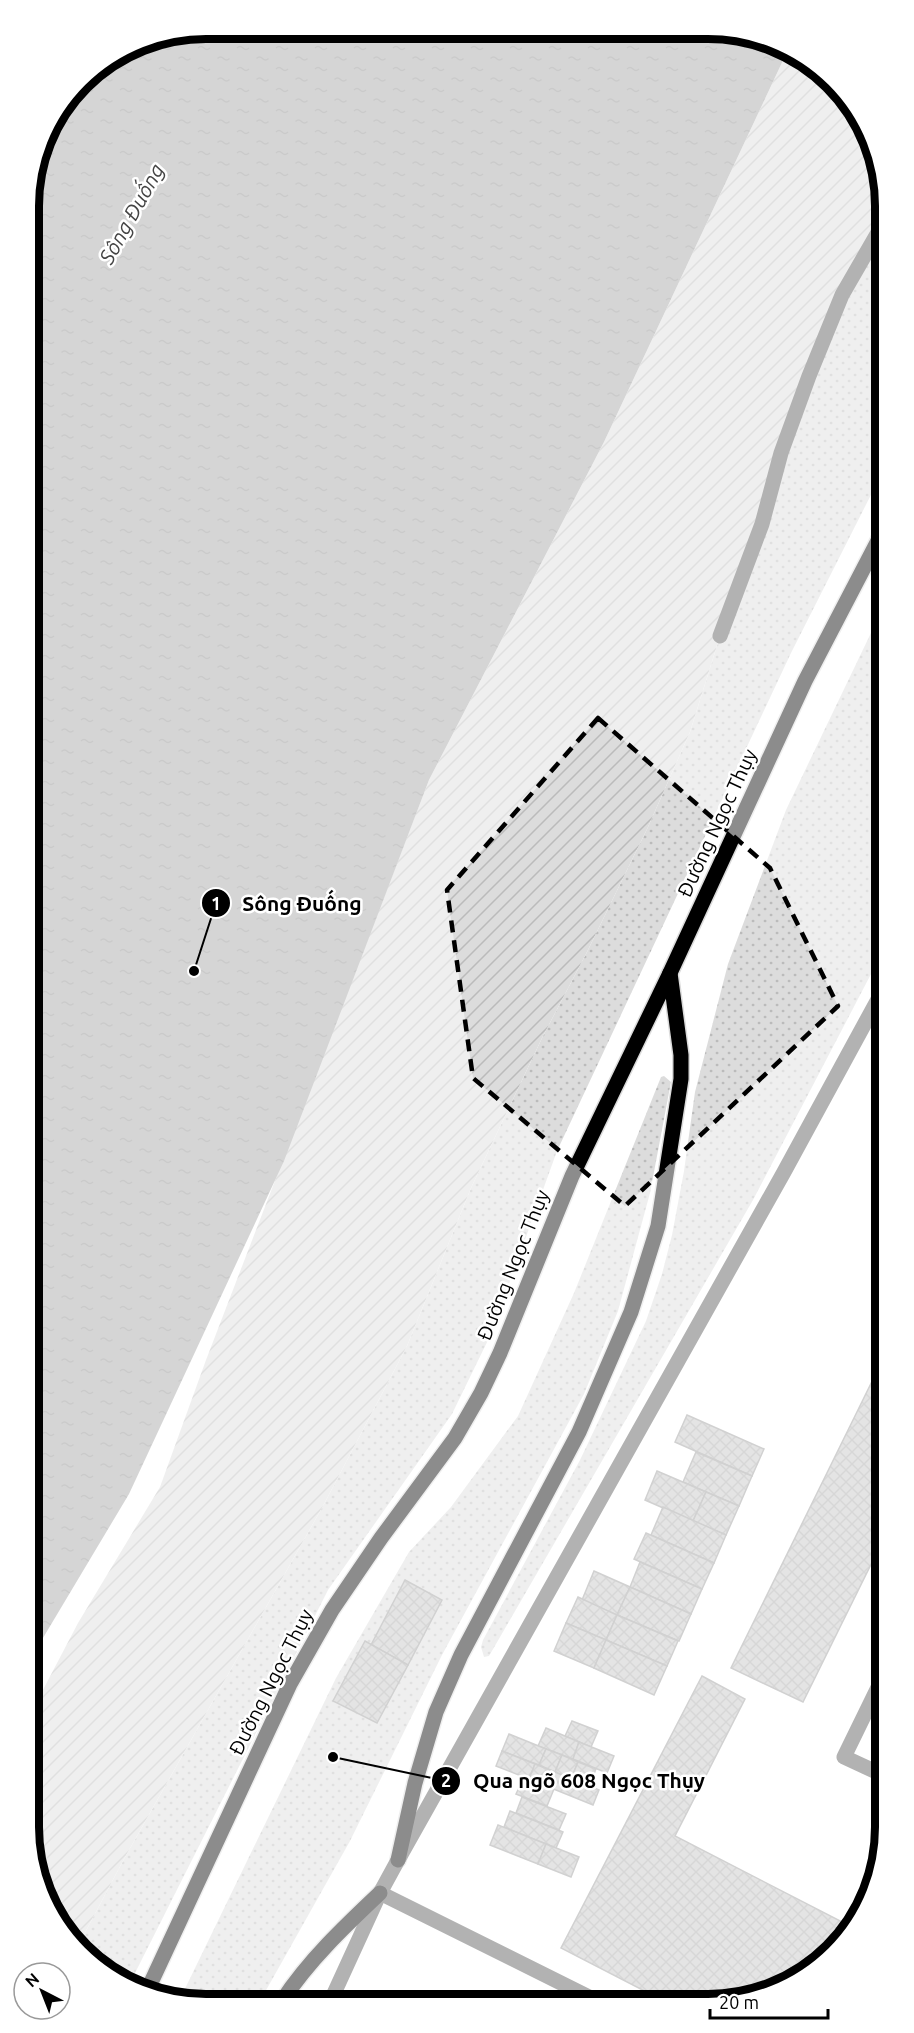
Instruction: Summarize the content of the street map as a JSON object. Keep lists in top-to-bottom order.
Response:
{
  "streets": {
    "main road": ["Đường Ngọc Thụy"]
  },
  "water": ["Sông Đuống"],
  "places": ["Sông Đuống", "Qua ngõ 608 Ngọc Thụy"],
  "scale_bar": "20 m",
  "north": "top left"
}
